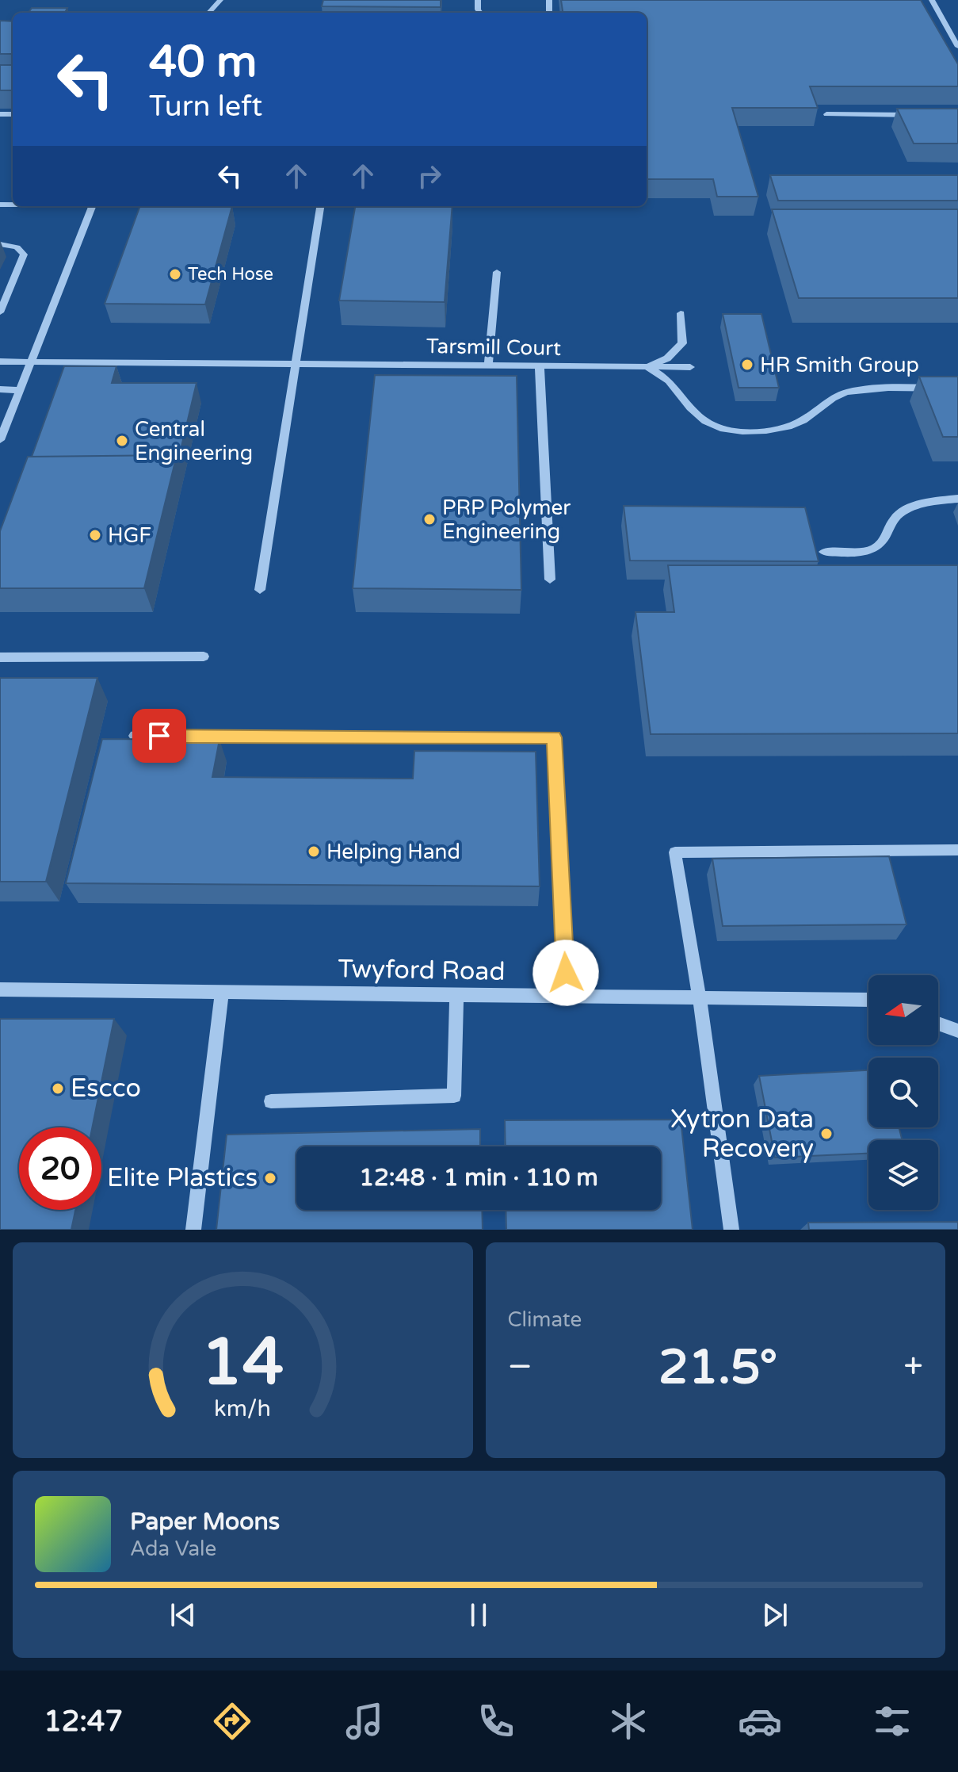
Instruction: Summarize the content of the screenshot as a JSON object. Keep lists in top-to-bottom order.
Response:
{
  "streets": {
    "street": ["Tarsmill Court", "Twyford Road"]
  },
  "places": [
    "Tech Hose",
    "HR Smith Group",
    "Central Engineering",
    "PRP Polymer Engineering",
    "HGF",
    "Helping Hand",
    "Escco",
    "Xytron Data Recovery",
    "Elite Plastics"
  ],
  "north": "left",
  "page": {
    "turn": ["40 m", "Turn left"],
    "limit": "20",
    "trip": "12:48 · 1 min · 110 m",
    "tile": "Climate",
    "heat": ["−", "21.5°", "+"],
    "song": ["Paper Moons", "Ada Vale"],
    "tabs": "12:47",
    "gauge": ["14", "km/h"]
  }
}
